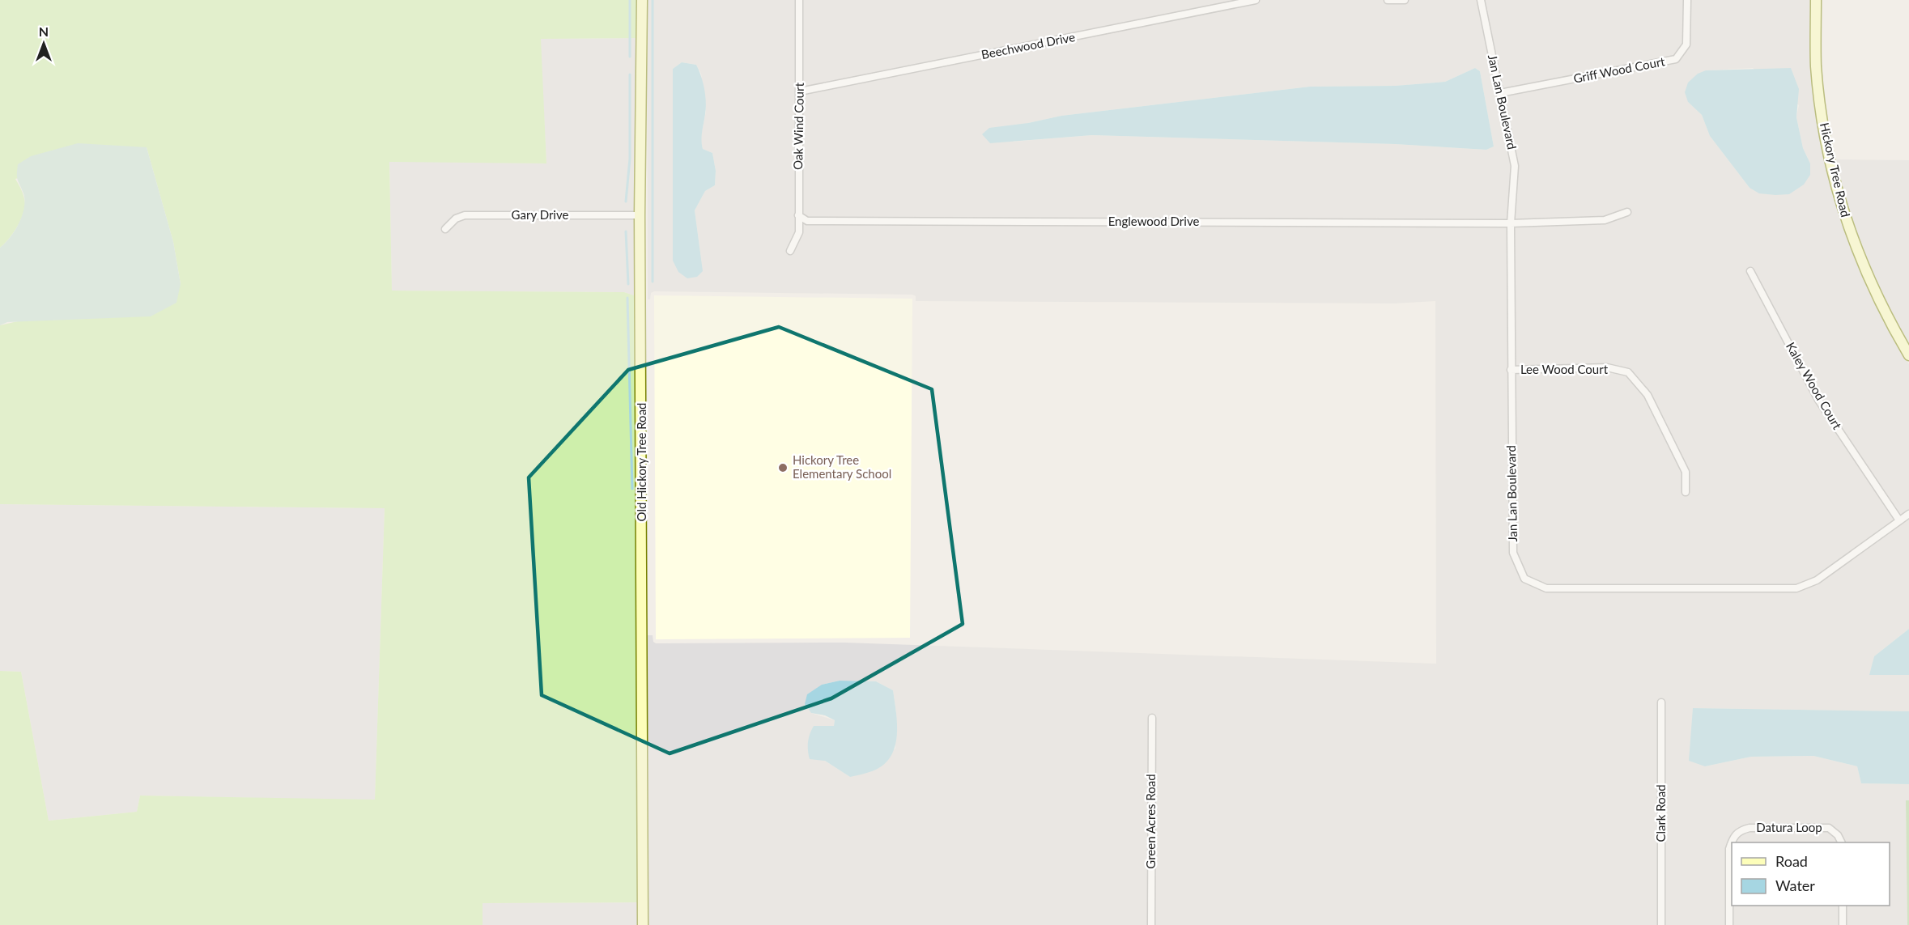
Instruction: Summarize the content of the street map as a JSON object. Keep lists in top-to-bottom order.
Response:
{
  "streets": {
    "street": [
      "Beechwood Drive",
      "Griff Wood Court",
      "Jan Lan Boulevard",
      "Oak Wind Court",
      "Hickory Tree Road",
      "Gary Drive",
      "Englewood Drive",
      "Lee Wood Court",
      "Kaley Wood Court",
      "Old Hickory Tree Road",
      "Clark Road",
      "Green Acres Road",
      "Datura Loop"
    ]
  },
  "crossings": [
    ["Beechwood Drive", "Oak Wind Court"],
    ["Griff Wood Court", "Jan Lan Boulevard"],
    ["Jan Lan Boulevard", "Englewood Drive"],
    ["Jan Lan Boulevard", "Lee Wood Court"],
    ["Jan Lan Boulevard", "Kaley Wood Court"],
    ["Oak Wind Court", "Englewood Drive"],
    ["Gary Drive", "Old Hickory Tree Road"]
  ],
  "places": ["Hickory Tree Elementary School"],
  "legend": ["Road", "Water"],
  "north": "top"
}
